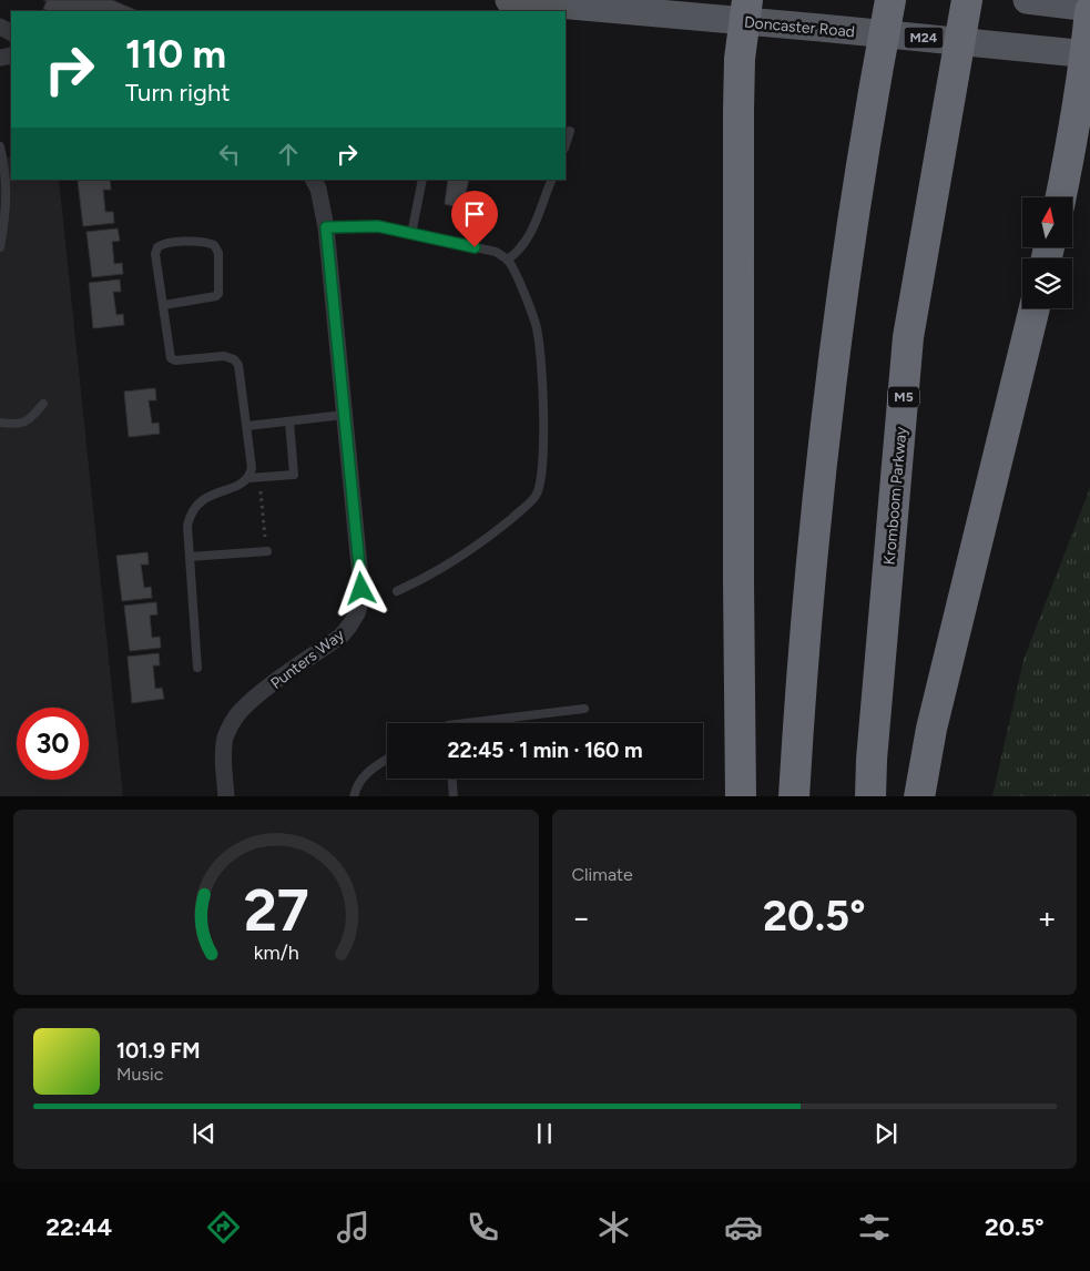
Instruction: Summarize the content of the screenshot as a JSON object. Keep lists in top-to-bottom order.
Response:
{
  "streets": {
    "highway": ["M5", "Kromboom Parkway"],
    "main road": ["Doncaster Road", "M24"],
    "street": ["Punters Way"]
  },
  "north": "top",
  "page": {
    "turn": ["110 m", "Turn right"],
    "limit": "30",
    "trip": "22:45 · 1 min · 160 m",
    "tile": "Climate",
    "heat": ["−", "20.5°", "+"],
    "song": ["101.9 FM", "Music"],
    "tabs": ["22:44", "20.5°"],
    "gauge": ["27", "km/h"]
  }
}
